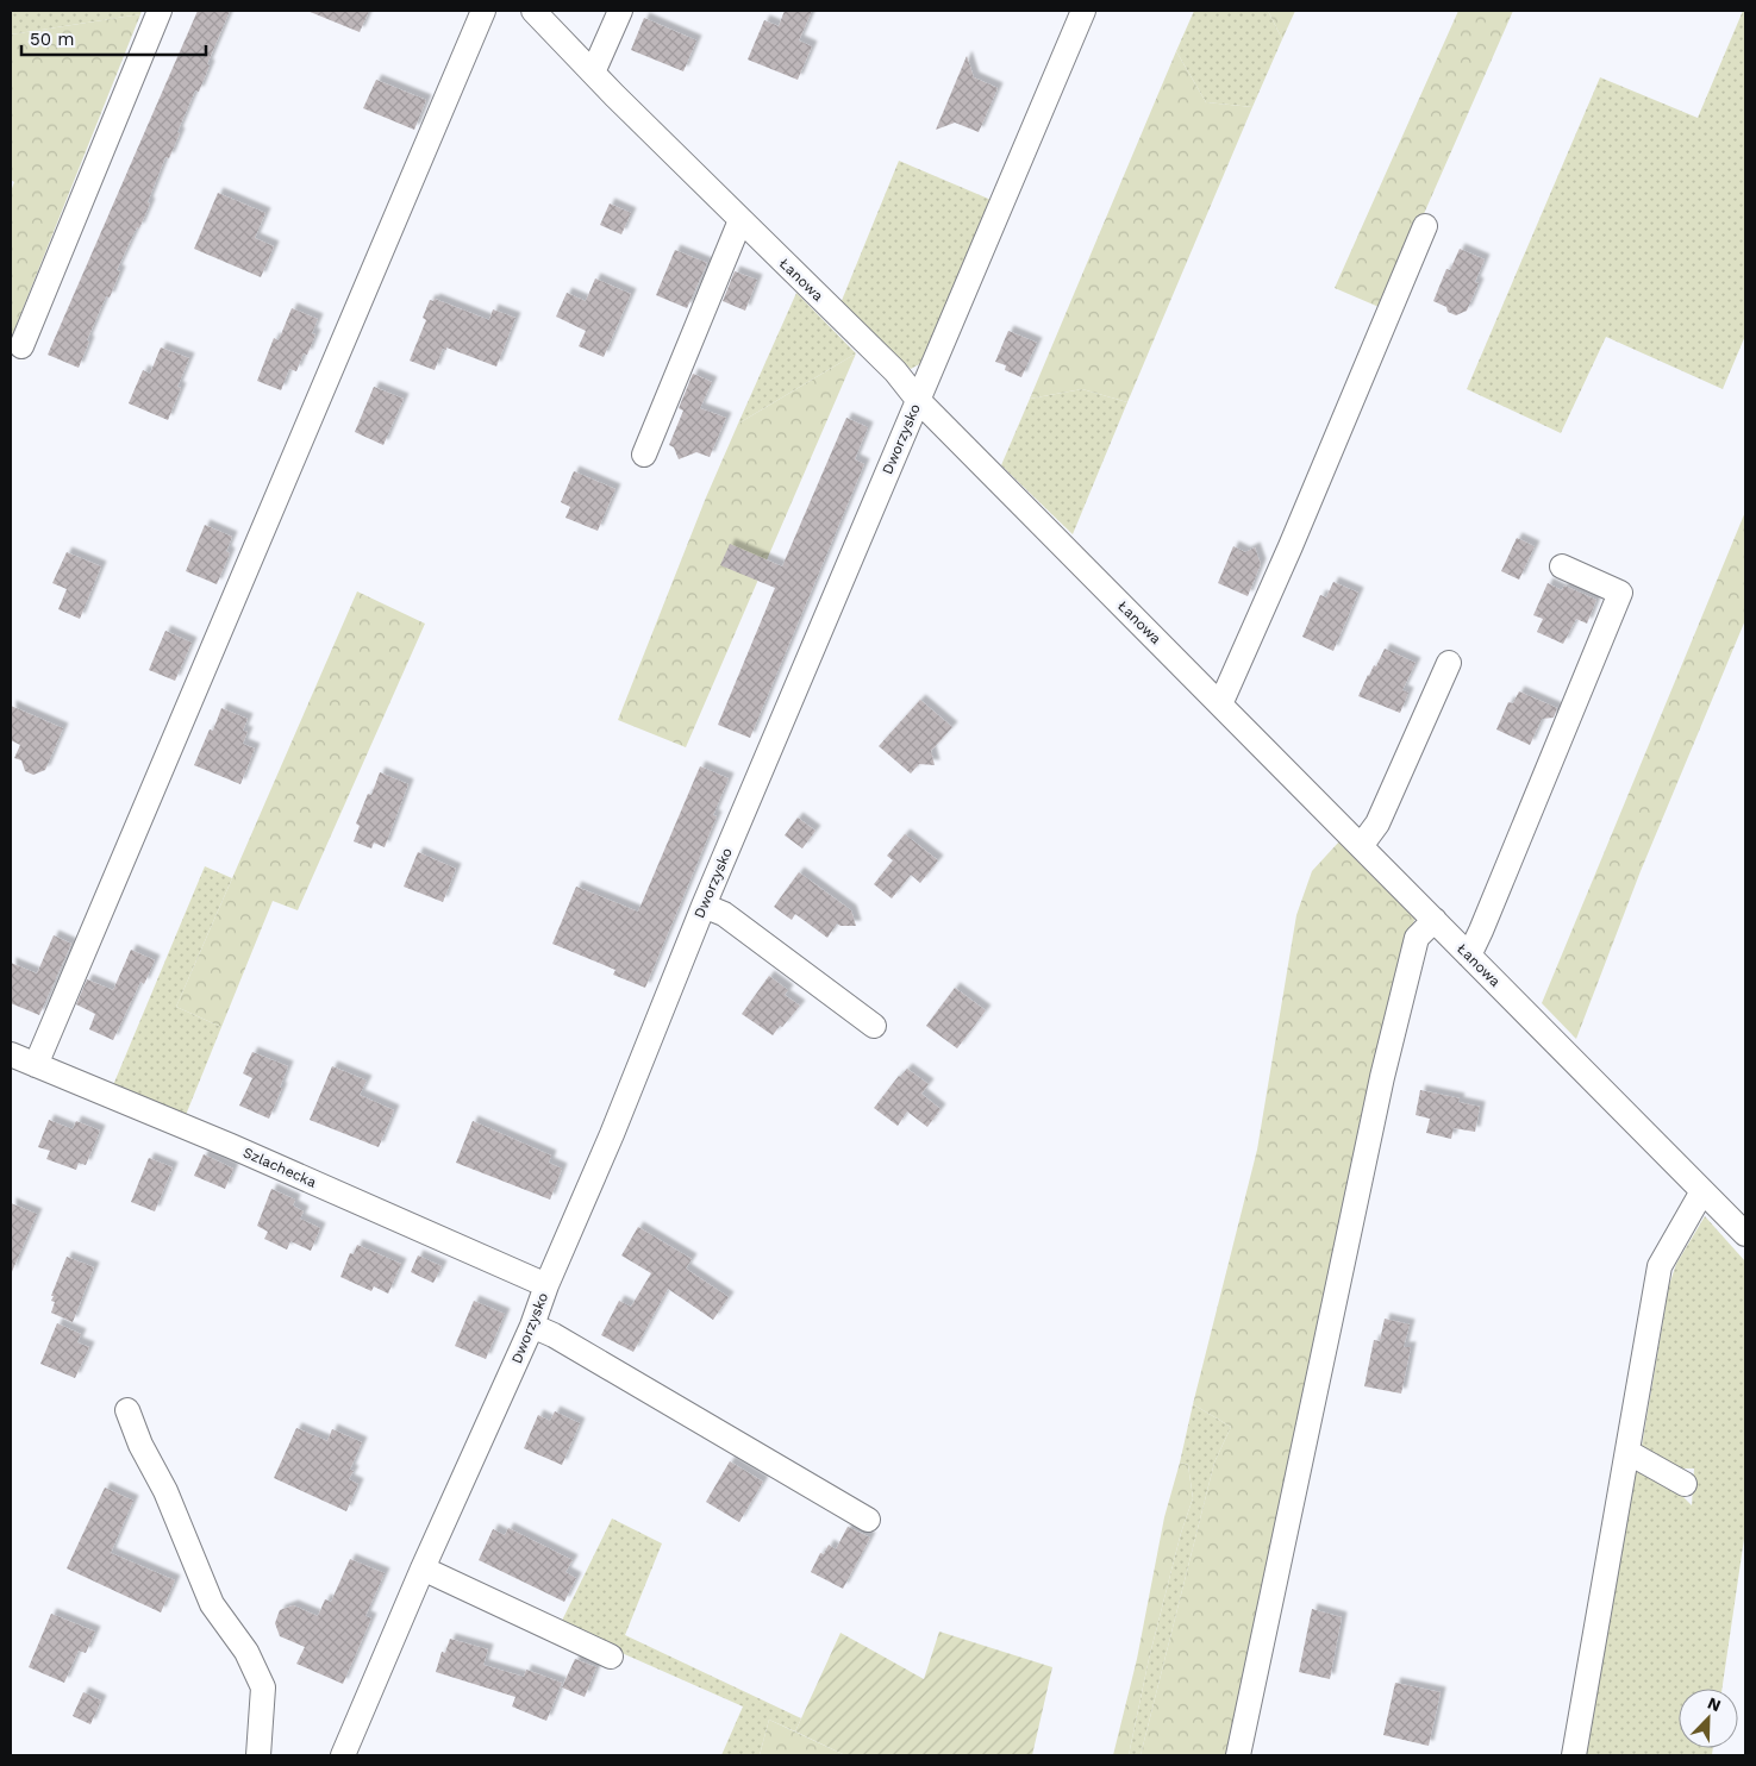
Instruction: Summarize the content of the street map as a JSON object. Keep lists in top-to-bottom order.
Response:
{
  "streets": {
    "street": ["Łanowa", "Dworzysko", "Szlachecka"]
  },
  "crossings": [
    ["Łanowa", "Dworzysko"],
    ["Dworzysko", "Szlachecka"]
  ],
  "scale_bar": "50 m",
  "north": "top right"
}
